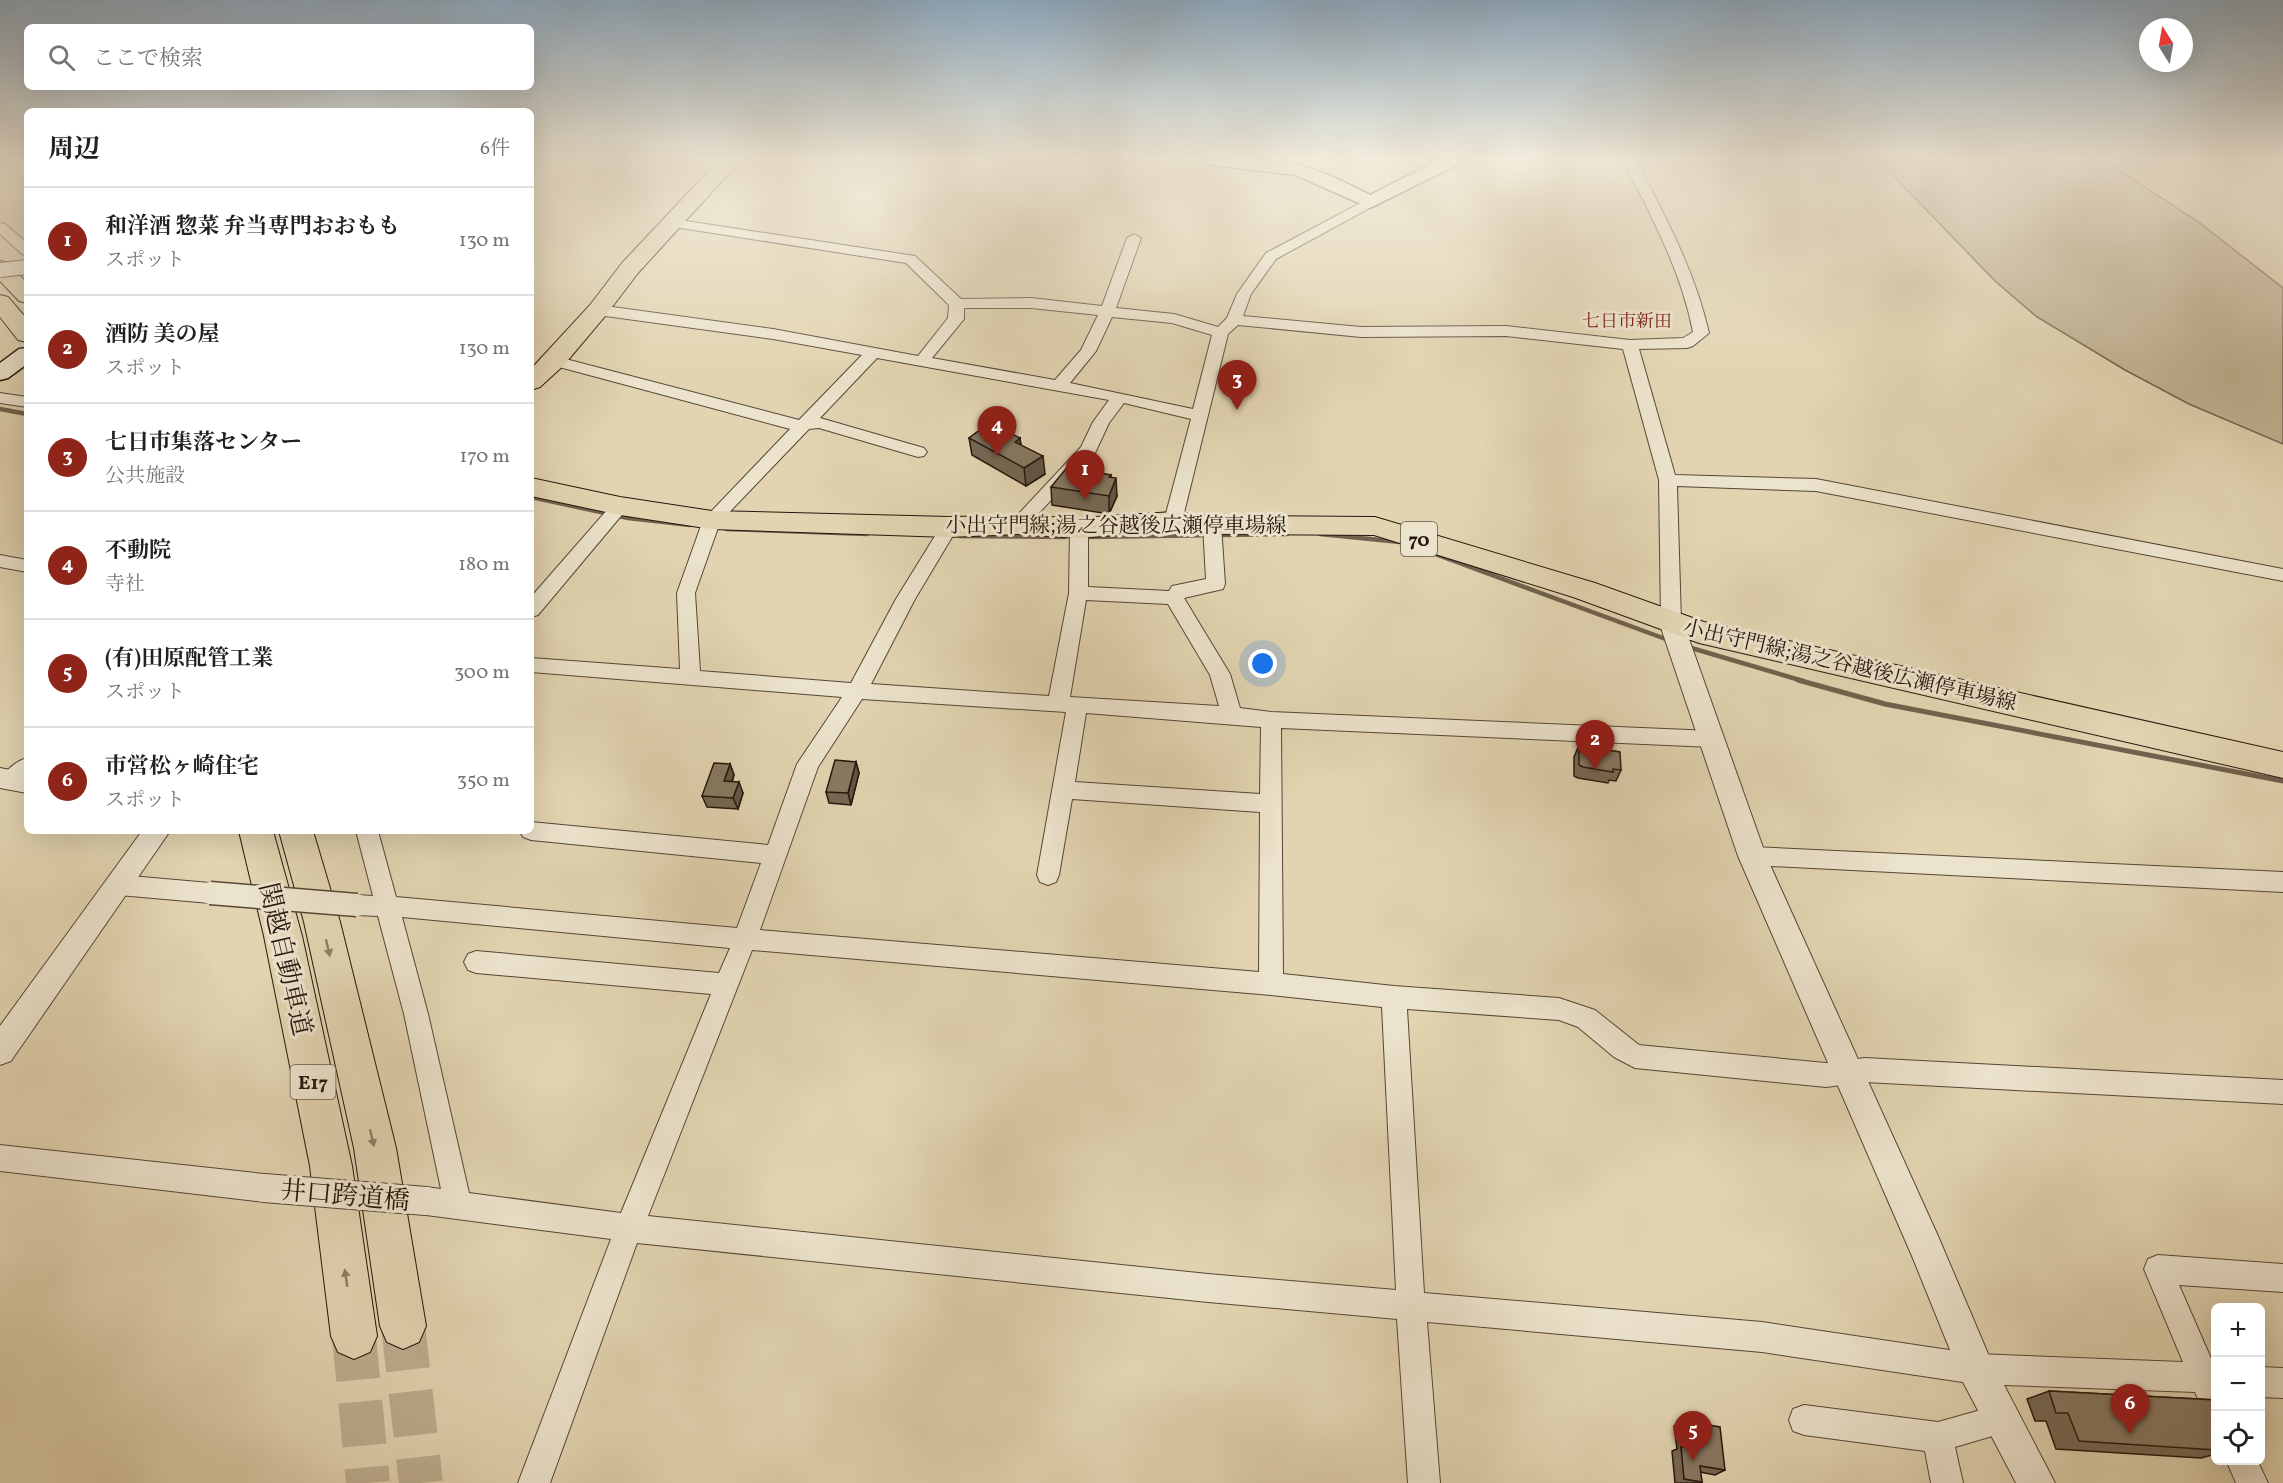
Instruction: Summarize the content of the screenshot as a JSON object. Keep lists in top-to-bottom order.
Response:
{
  "streets": {
    "main road": [
      "小出守門線;湯之谷越後広瀬停車場線",
      "70",
      "関越自動車道",
      "E17"
    ],
    "street": ["井口跨道橋"]
  },
  "districts": ["七日市新田"],
  "north": "top",
  "page": {
    "search": "ここで検索",
    "heading": ["周辺", "6件"],
    "list": [
      {
        "mark": "1",
        "name": "和洋酒 惣菜 弁当専門おおもも",
        "note": "スポット",
        "value": "130 m"
      },
      {
        "mark": "2",
        "name": "酒防 美の屋",
        "note": "スポット",
        "value": "130 m"
      },
      {
        "mark": "3",
        "name": "七日市集落センター",
        "note": "公共施設",
        "value": "170 m"
      },
      {
        "mark": "4",
        "name": "不動院",
        "note": "寺社",
        "value": "180 m"
      },
      {
        "mark": "5",
        "name": "(有)田原配管工業",
        "note": "スポット",
        "value": "300 m"
      },
      {
        "mark": "6",
        "name": "市営松ヶ崎住宅",
        "note": "スポット",
        "value": "350 m"
      }
    ],
    "pins": [
      "3",
      "4",
      "1",
      "2",
      "6",
      "5"
    ],
    "map_buttons": ["+", "−"]
  }
}
